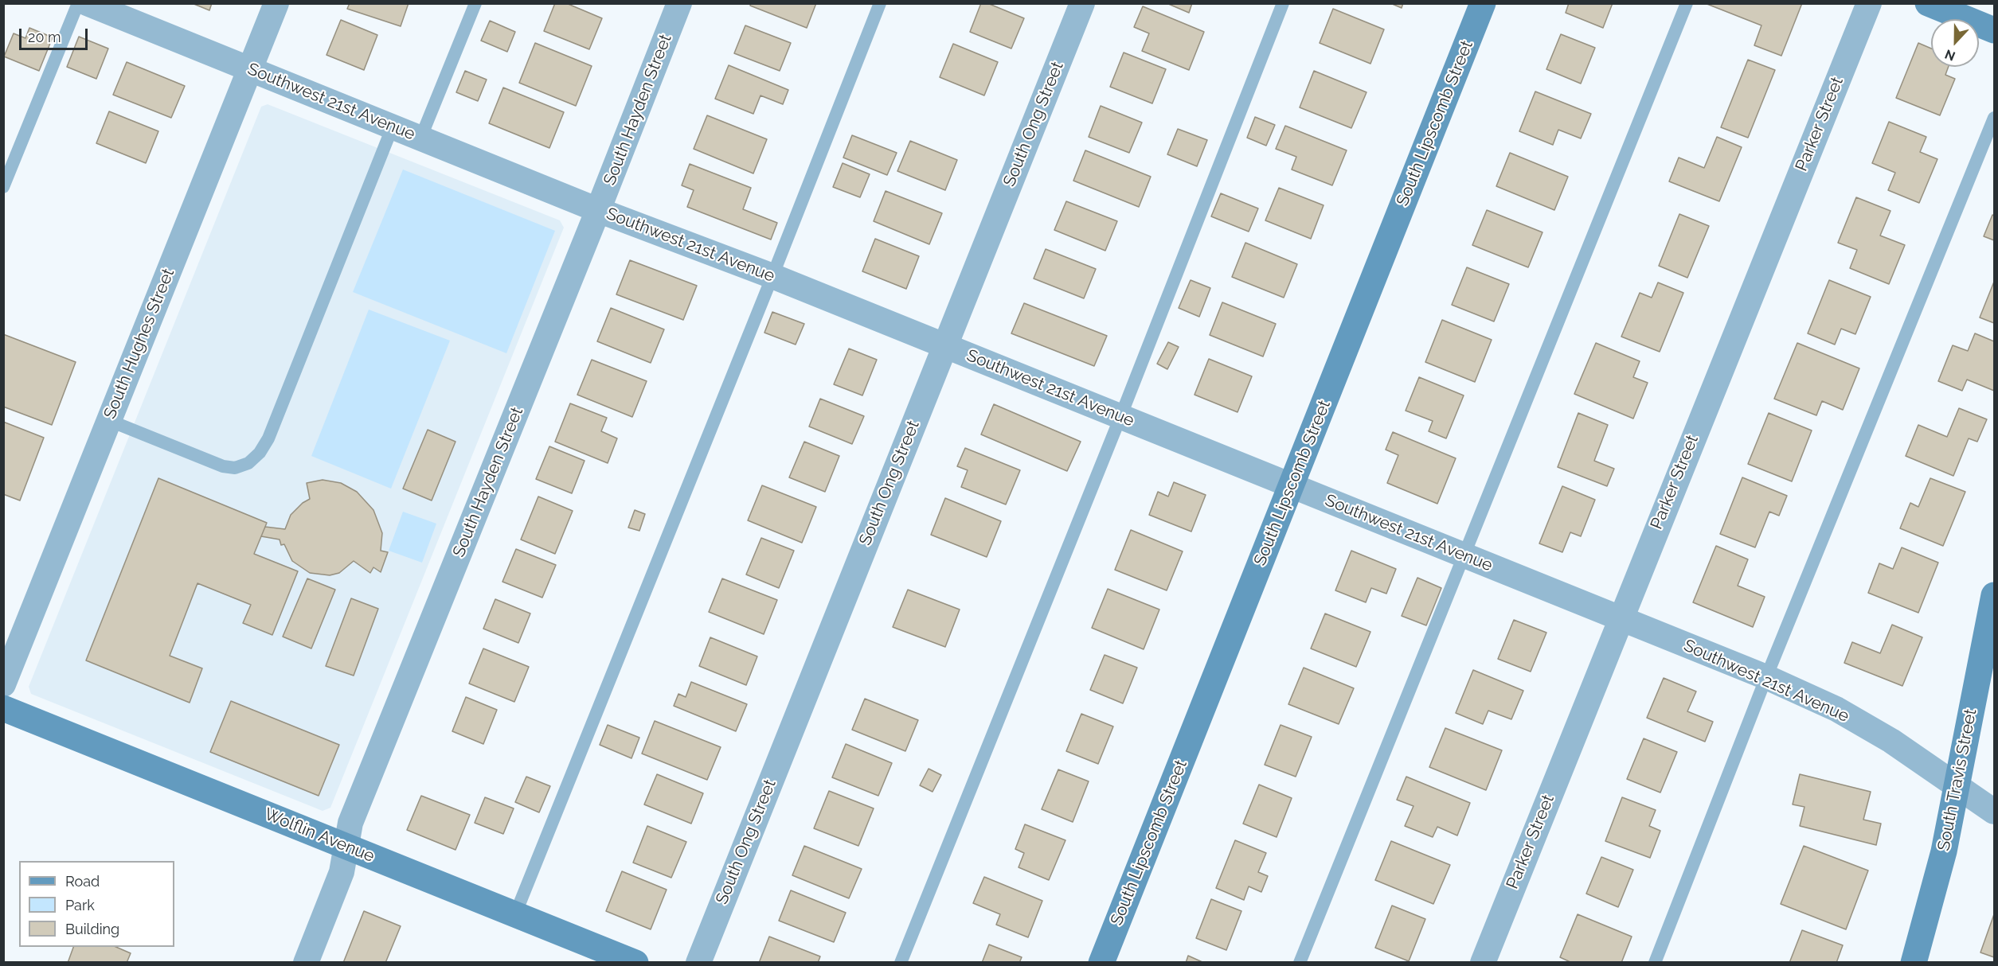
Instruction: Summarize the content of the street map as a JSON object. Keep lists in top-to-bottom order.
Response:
{
  "streets": {
    "street": [
      "Southwest 21st Avenue",
      "South Hayden Street",
      "South Lipscomb Street",
      "South Ong Street",
      "Parker Street",
      "South Hughes Street",
      "South Travis Street",
      "Wolflin Avenue"
    ]
  },
  "crossings": [
    ["Southwest 21st Avenue", "South Hayden Street"],
    ["Southwest 21st Avenue", "South Lipscomb Street"],
    ["Southwest 21st Avenue", "South Ong Street"],
    ["Southwest 21st Avenue", "Parker Street"],
    ["Southwest 21st Avenue", "South Hughes Street"],
    ["Southwest 21st Avenue", "South Travis Street"],
    ["South Hayden Street", "Wolflin Avenue"]
  ],
  "legend": ["Road", "Park", "Building"],
  "scale_bar": "20 m",
  "north": "bottom"
}
